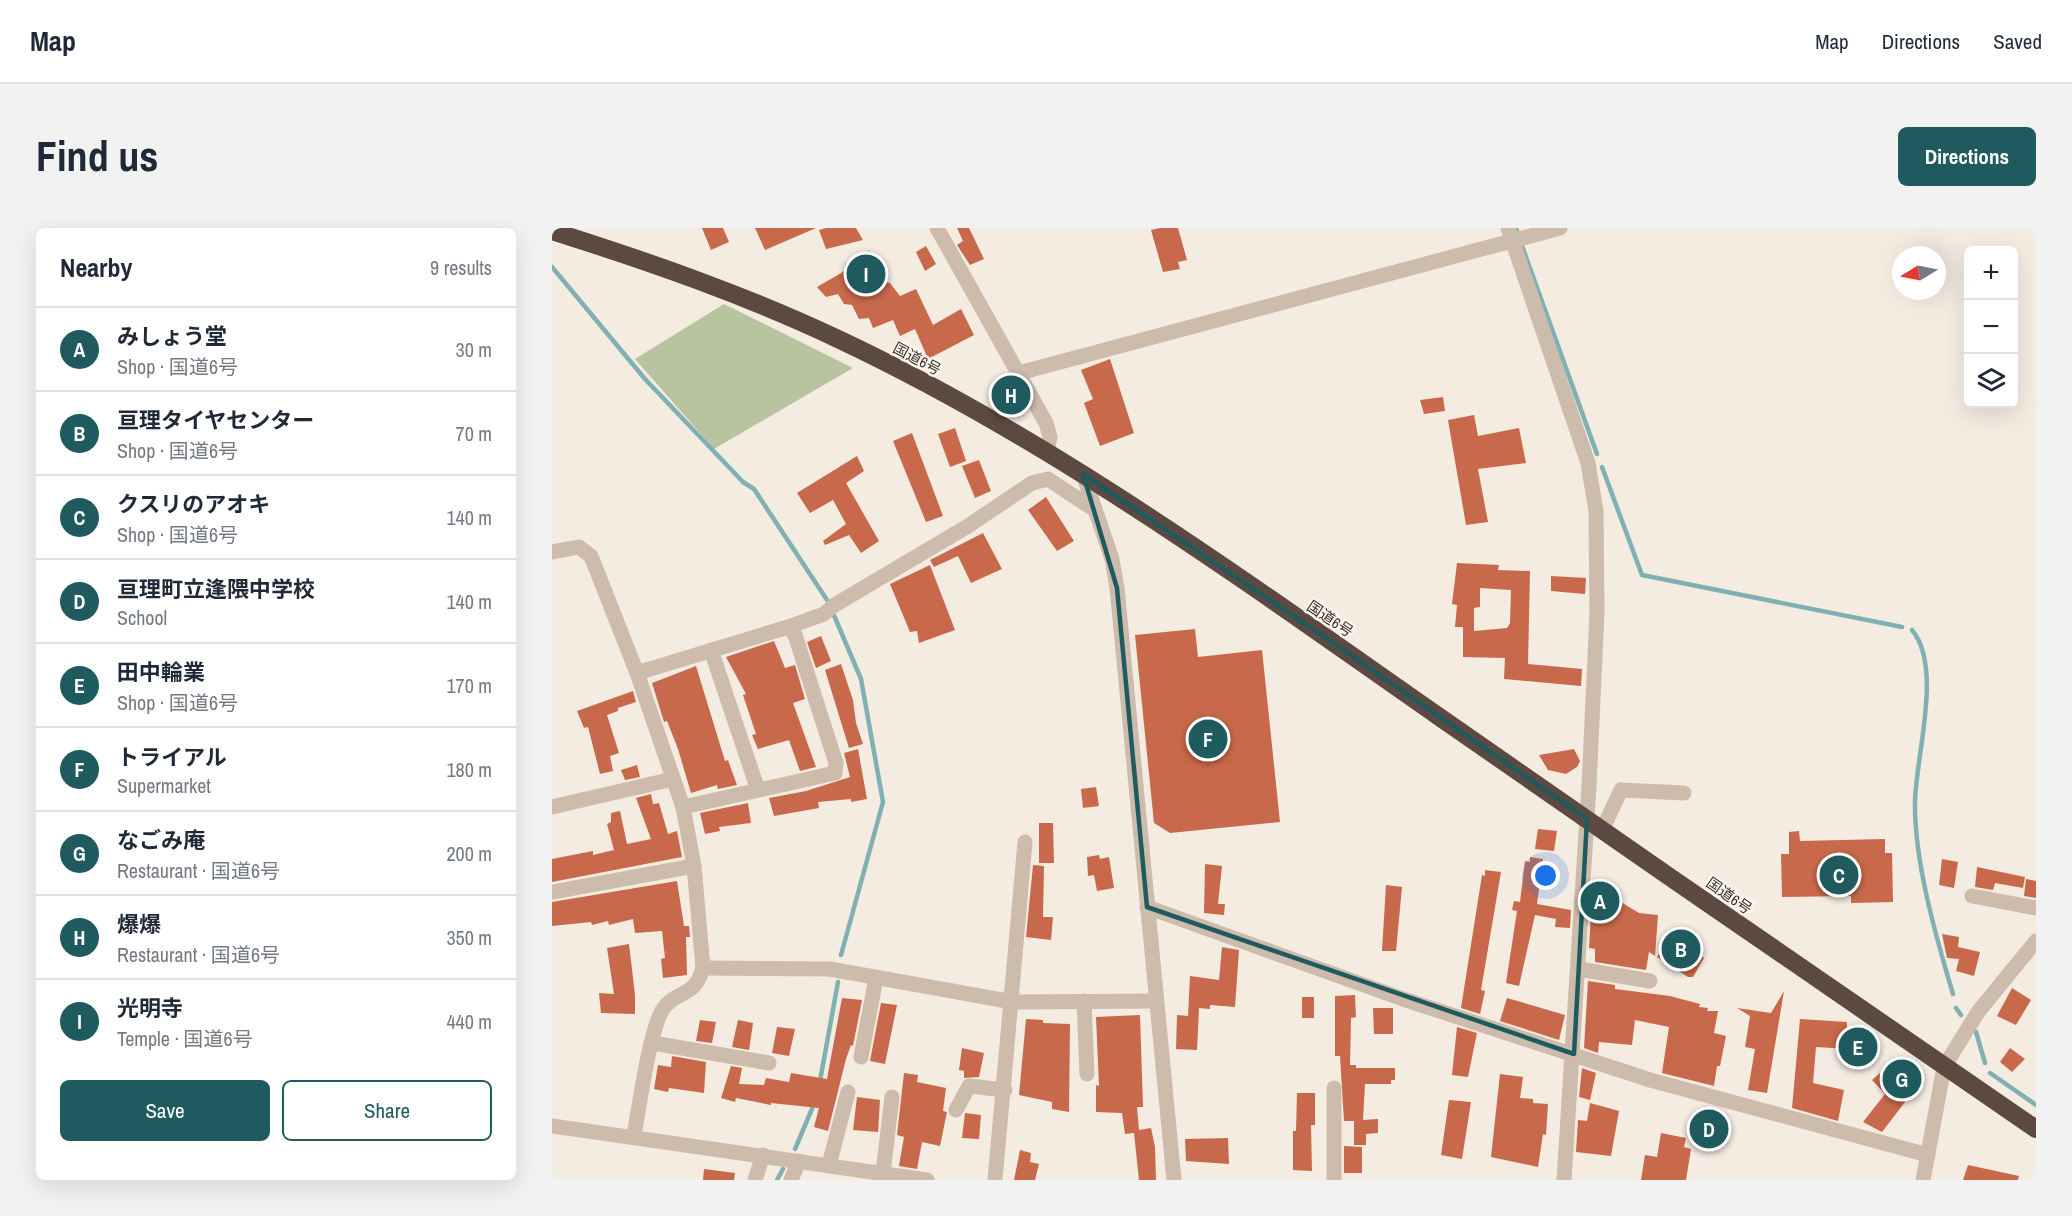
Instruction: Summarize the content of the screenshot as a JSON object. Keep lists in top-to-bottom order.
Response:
{
  "streets": {
    "highway": ["国道6号"]
  },
  "north": "left",
  "page": {
    "header": "Map",
    "nav": ["Map", "Directions", "Saved"],
    "buttons": [
      "Directions",
      ["Save", "Share"]
    ],
    "title": "Find us",
    "heading": ["Nearby", "9 results"],
    "map_buttons": ["+", "−"],
    "pins": [
      "I",
      "H",
      "F",
      "C",
      "A",
      "B",
      "E",
      "G",
      "D"
    ],
    "list": [
      {
        "mark": "A",
        "name": "みしょう堂",
        "note": "Shop · 国道6号",
        "value": "30 m"
      },
      {
        "mark": "B",
        "name": "亘理タイヤセンター",
        "note": "Shop · 国道6号",
        "value": "70 m"
      },
      {
        "mark": "C",
        "name": "クスリのアオキ",
        "note": "Shop · 国道6号",
        "value": "140 m"
      },
      {
        "mark": "D",
        "name": "亘理町立逢隈中学校",
        "note": "School",
        "value": "140 m"
      },
      {
        "mark": "E",
        "name": "田中輪業",
        "note": "Shop · 国道6号",
        "value": "170 m"
      },
      {
        "mark": "F",
        "name": "トライアル",
        "note": "Supermarket",
        "value": "180 m"
      },
      {
        "mark": "G",
        "name": "なごみ庵",
        "note": "Restaurant · 国道6号",
        "value": "200 m"
      },
      {
        "mark": "H",
        "name": "爆爆",
        "note": "Restaurant · 国道6号",
        "value": "350 m"
      },
      {
        "mark": "I",
        "name": "光明寺",
        "note": "Temple · 国道6号",
        "value": "440 m"
      }
    ]
  }
}
